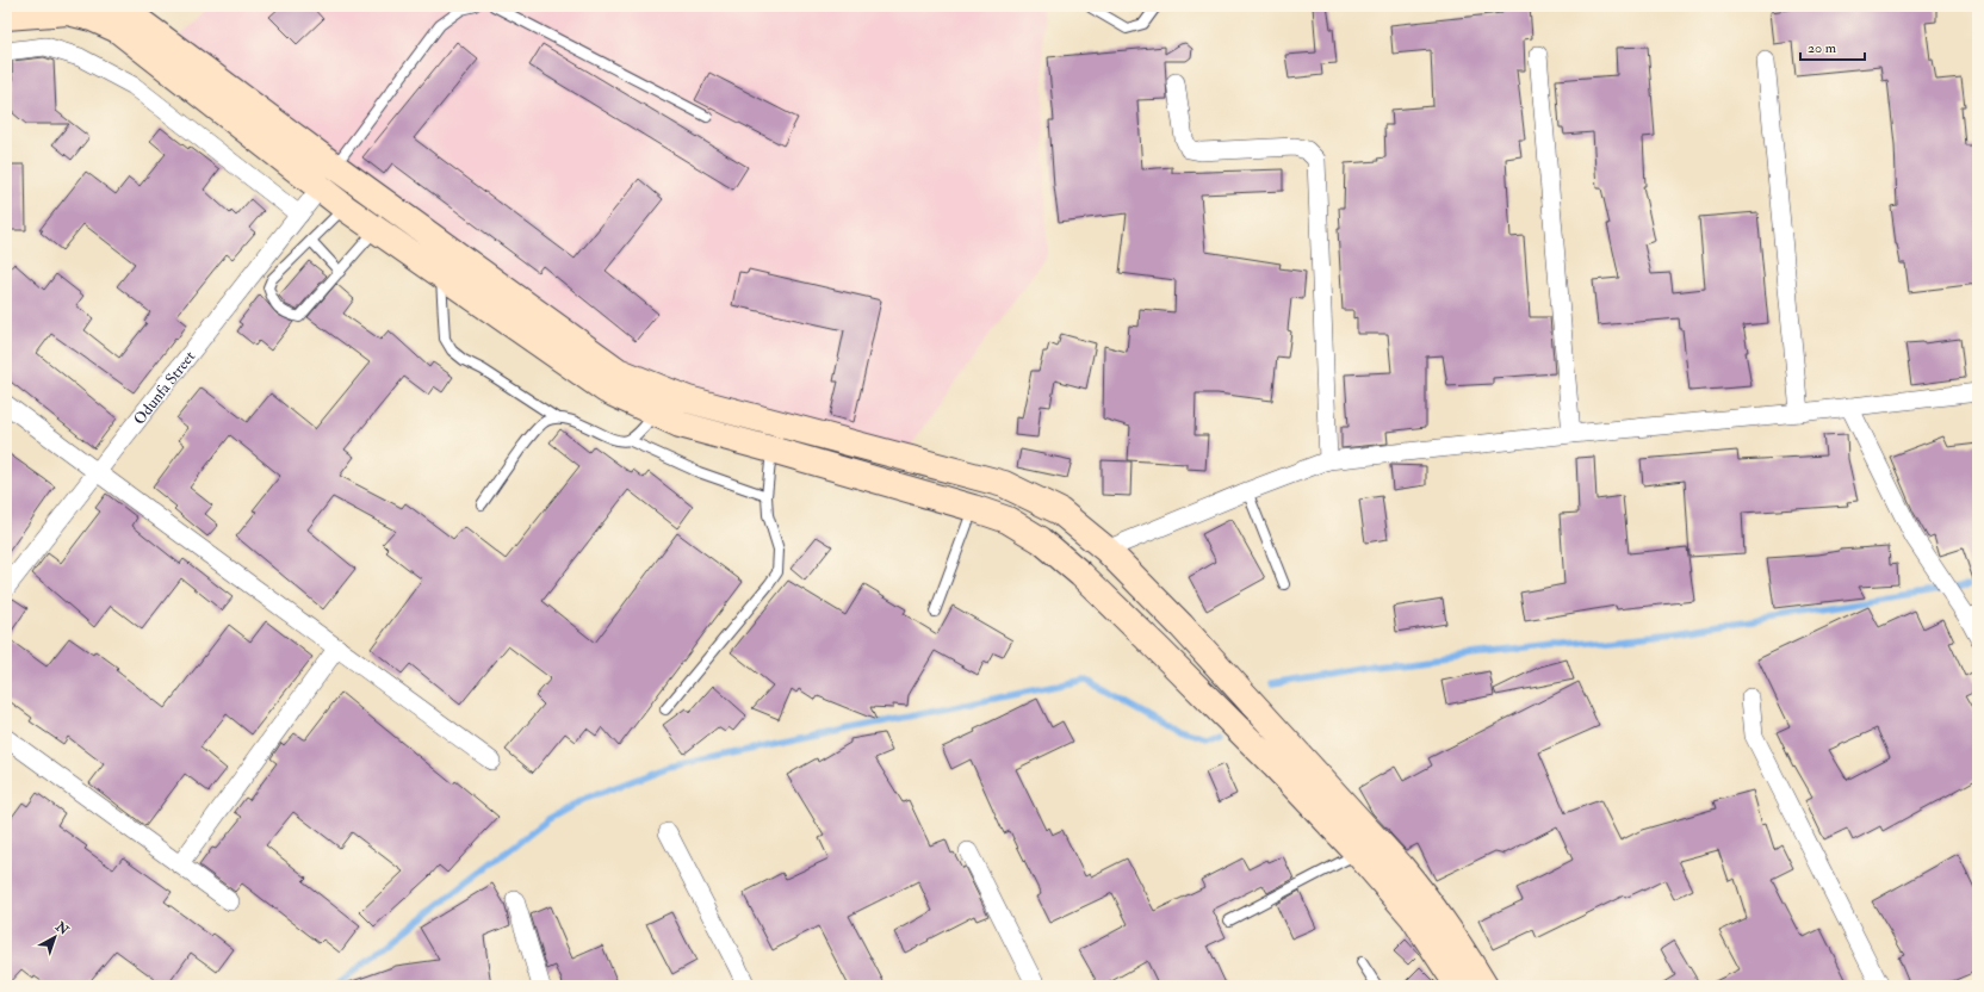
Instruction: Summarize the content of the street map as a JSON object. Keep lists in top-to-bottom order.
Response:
{
  "streets": {
    "street": ["Odunfa Street"]
  },
  "scale_bar": "20 m",
  "north": "top right"
}
